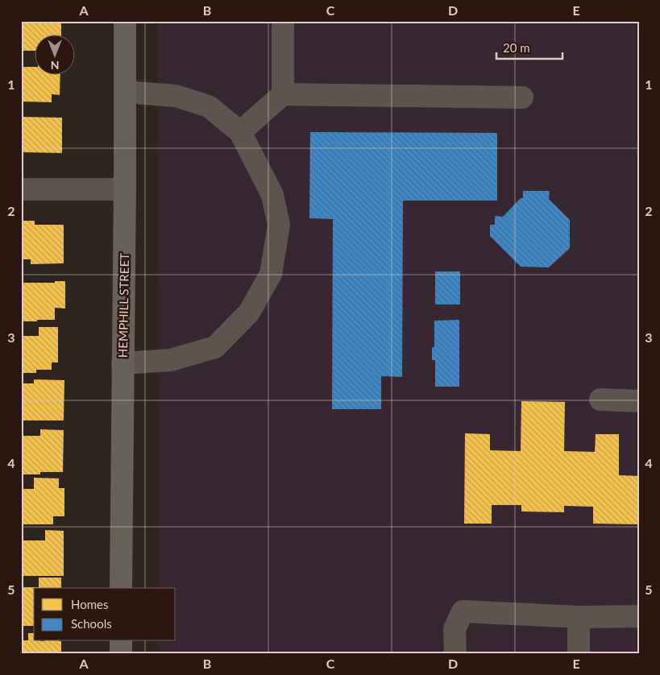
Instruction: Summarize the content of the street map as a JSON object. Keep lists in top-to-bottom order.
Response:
{
  "streets": {
    "main road": ["HEMPHILL STREET"]
  },
  "legend": ["Homes", "Schools"],
  "scale_bar": "20 m",
  "north": "bottom",
  "grid": {
    "columns": [
      "A",
      "B",
      "C",
      "D",
      "E"
    ],
    "rows": [
      "1",
      "2",
      "3",
      "4",
      "5"
    ]
  }
}
